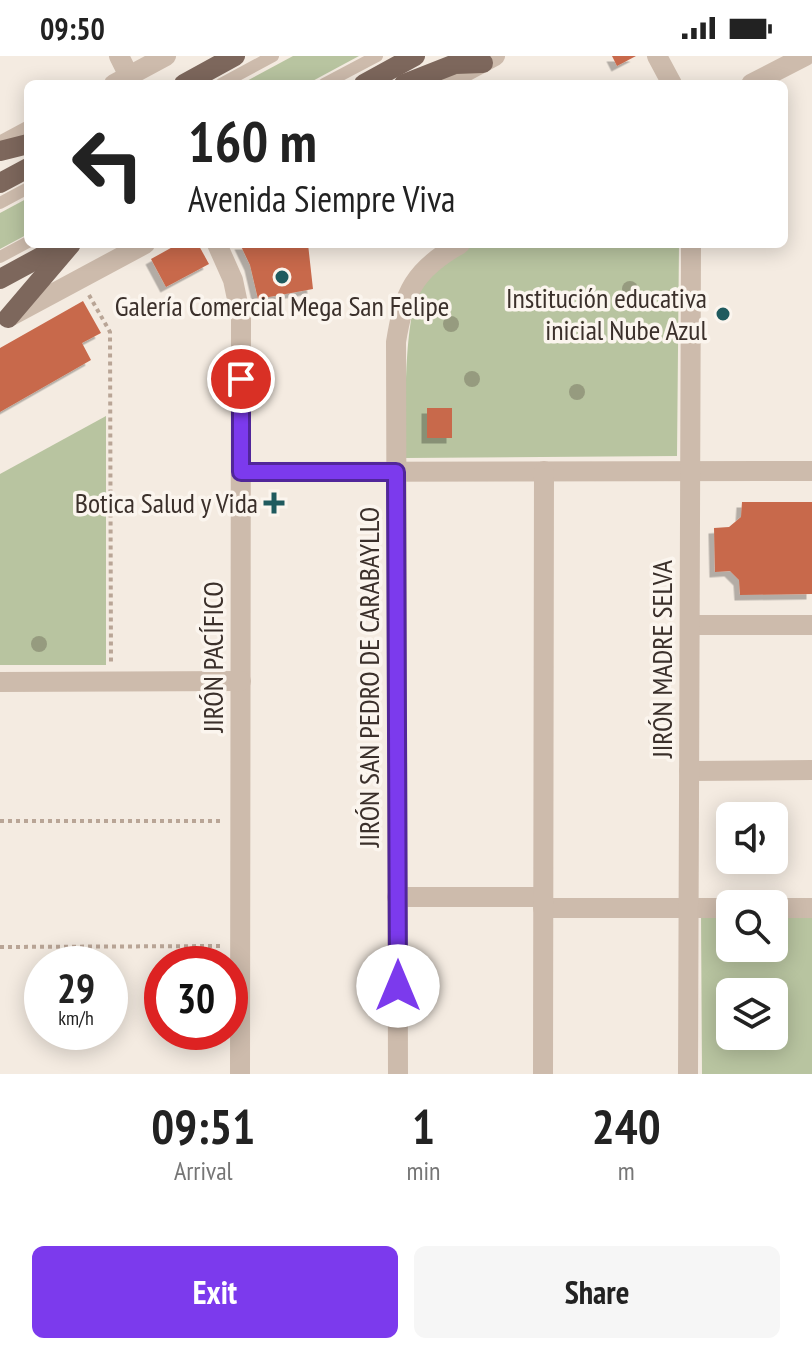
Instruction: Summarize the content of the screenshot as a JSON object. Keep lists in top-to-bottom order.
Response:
{
  "streets": {
    "street": ["JIRÓN PACÍFICO", "JIRÓN MADRE SELVA", "JIRÓN SAN PEDRO DE CARABAYLLO"]
  },
  "places": {
    "other": ["Galería Comercial Mega San Felipe", "Institución educativa inicial Nube Azul"],
    "health": ["Botica Salud y Vida"]
  },
  "page": {
    "status": "09:50",
    "turn": ["160 m", "Avenida Siempre Viva"],
    "speed": "29 km/h",
    "limit": "30",
    "eta": [
      "09:51",
      "Arrival",
      "1",
      "min",
      "240",
      "m"
    ],
    "buttons": ["Exit", "Share"]
  }
}
